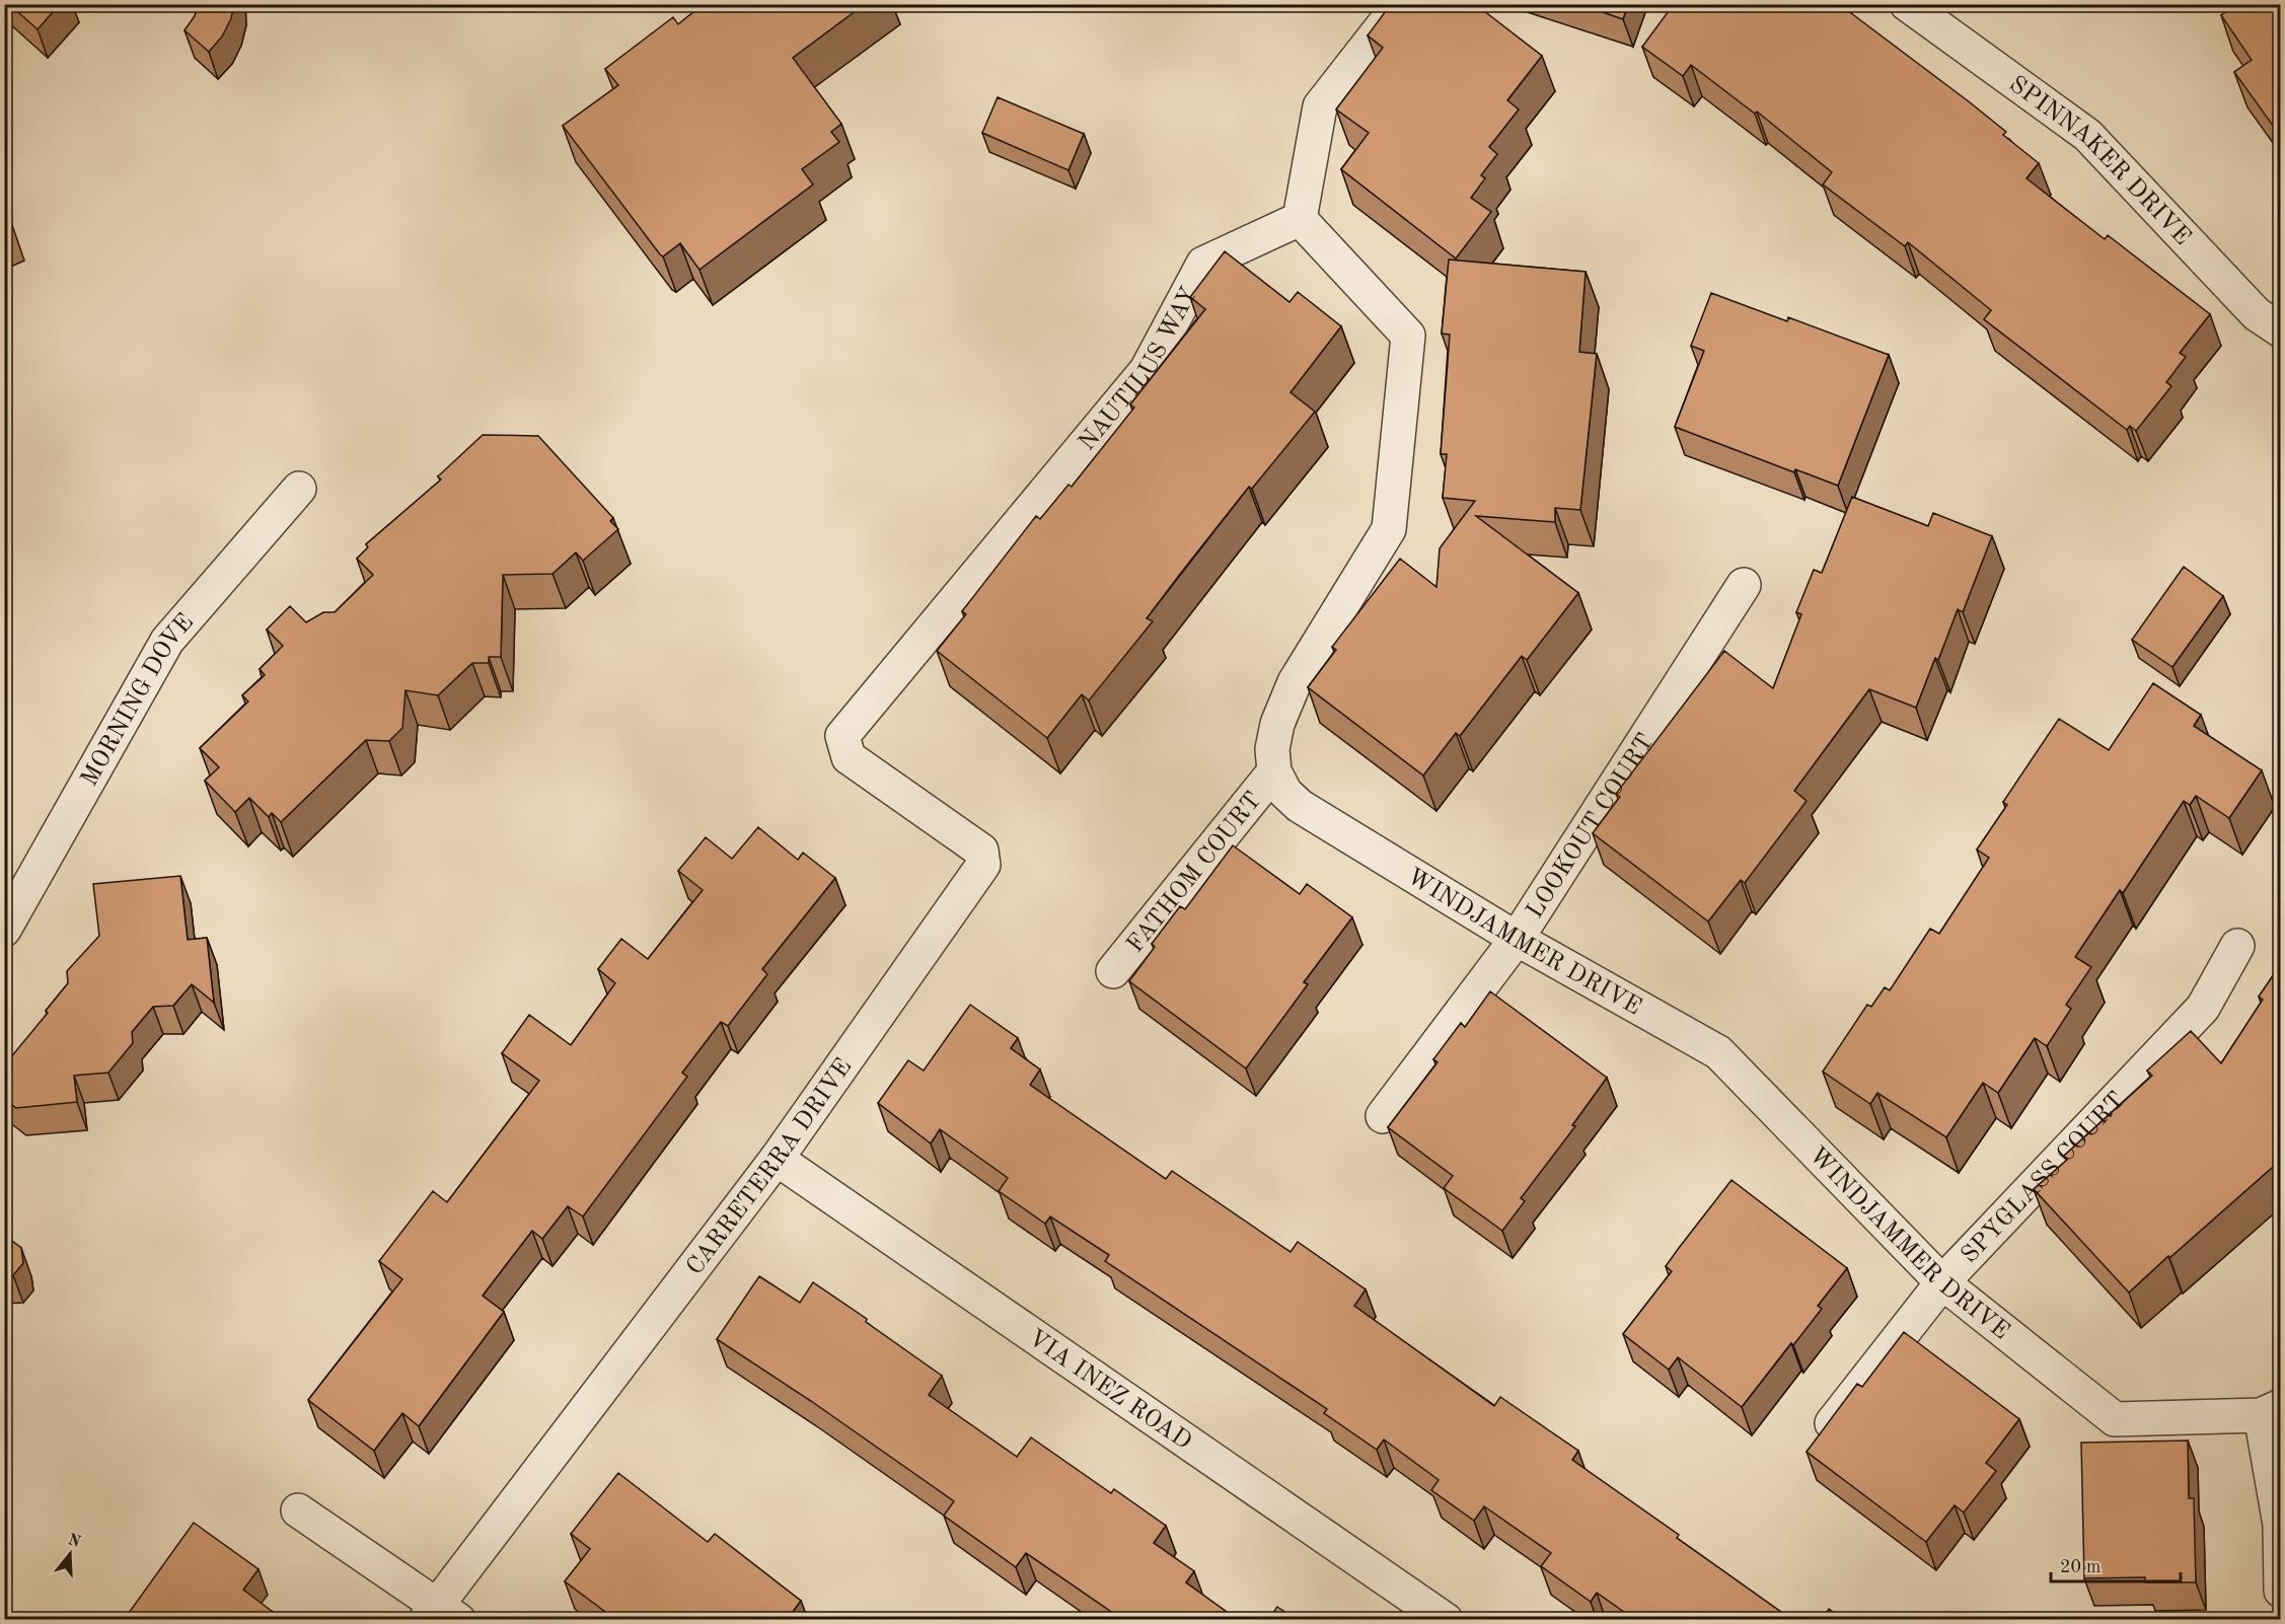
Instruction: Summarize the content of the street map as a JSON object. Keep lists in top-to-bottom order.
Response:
{
  "streets": {
    "street": [
      "SPINNAKER DRIVE",
      "NAUTILUS WAY",
      "MORNING DOVE",
      "LOOKOUT COURT",
      "FATHOM COURT",
      "WINDJAMMER DRIVE",
      "CARRETERRA DRIVE",
      "SPYGLASS COURT",
      "VIA INEZ ROAD"
    ]
  },
  "crossings": [
    ["NAUTILUS WAY", "CARRETERRA DRIVE"],
    ["LOOKOUT COURT", "WINDJAMMER DRIVE"],
    ["FATHOM COURT", "WINDJAMMER DRIVE"],
    ["WINDJAMMER DRIVE", "SPYGLASS COURT"],
    ["CARRETERRA DRIVE", "VIA INEZ ROAD"]
  ],
  "scale_bar": "20 m",
  "north": "top"
}
